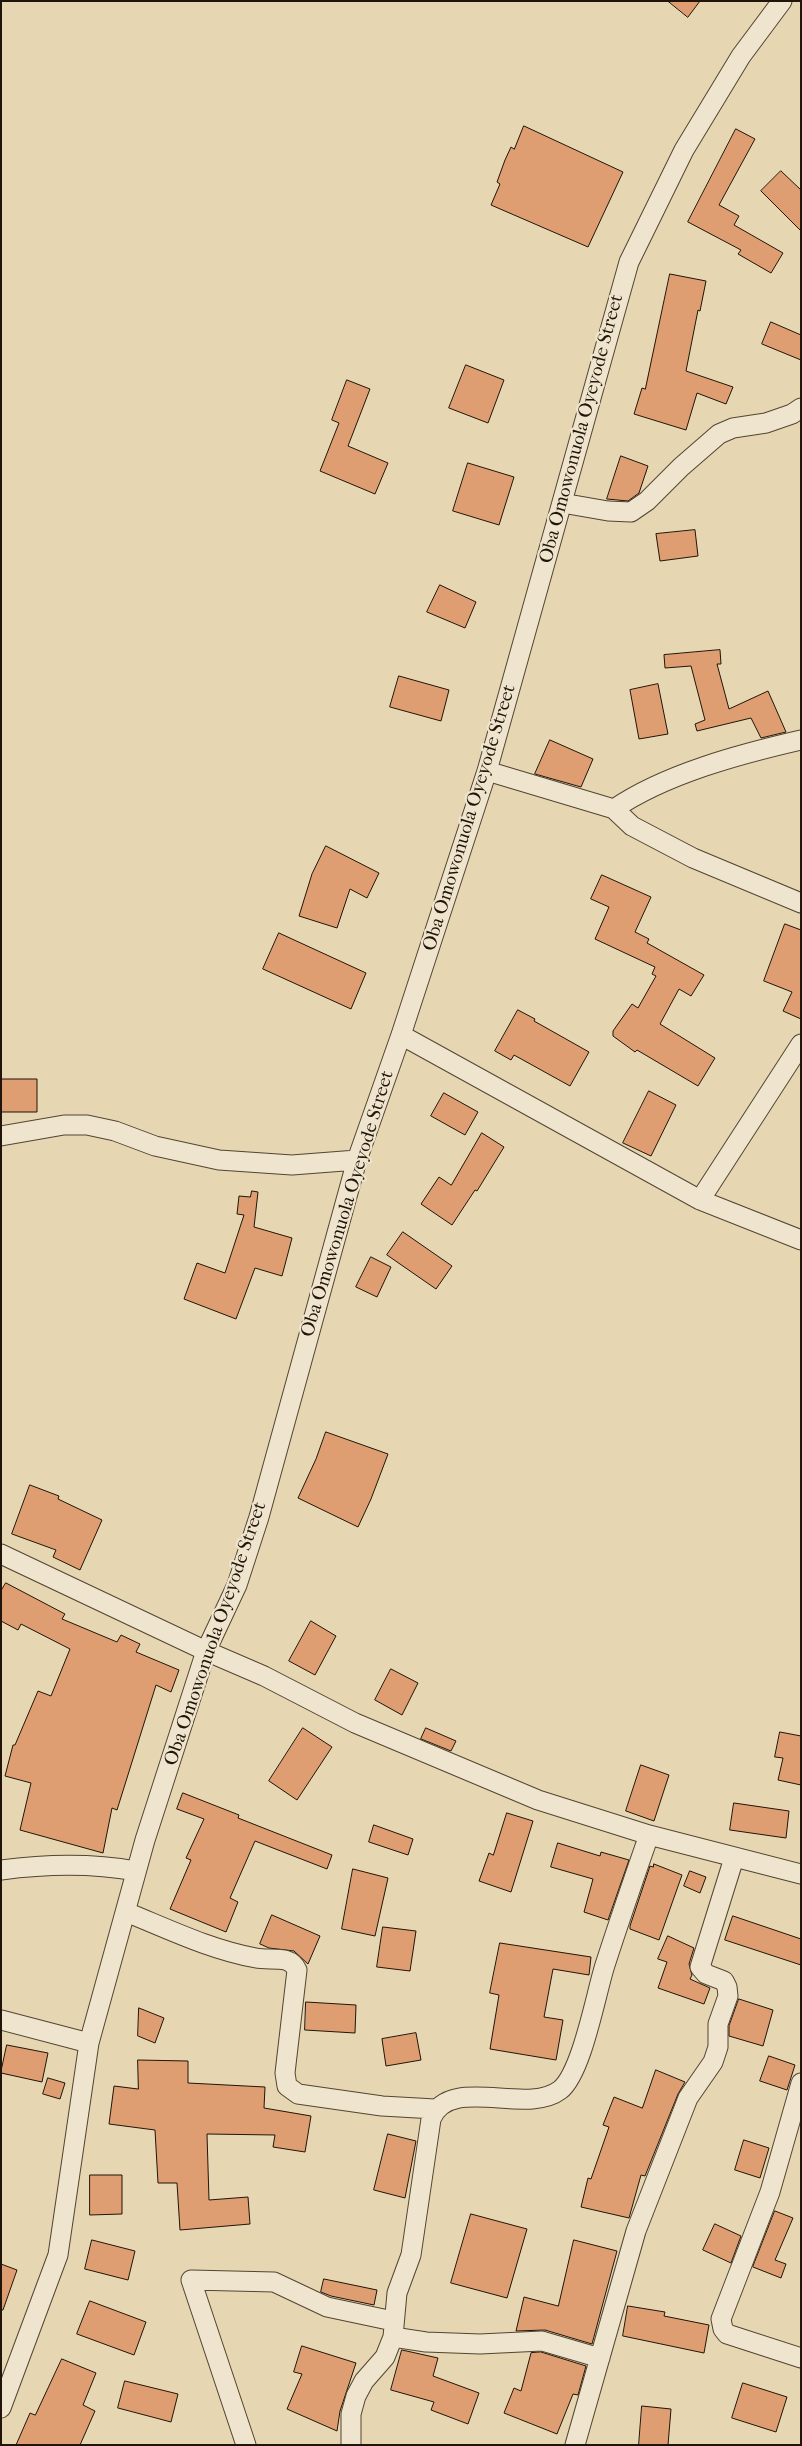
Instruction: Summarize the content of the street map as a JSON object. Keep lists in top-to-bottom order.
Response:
{
  "streets": {
    "street": ["Oba Omowonuola Oyeyode Street"]
  }
}
